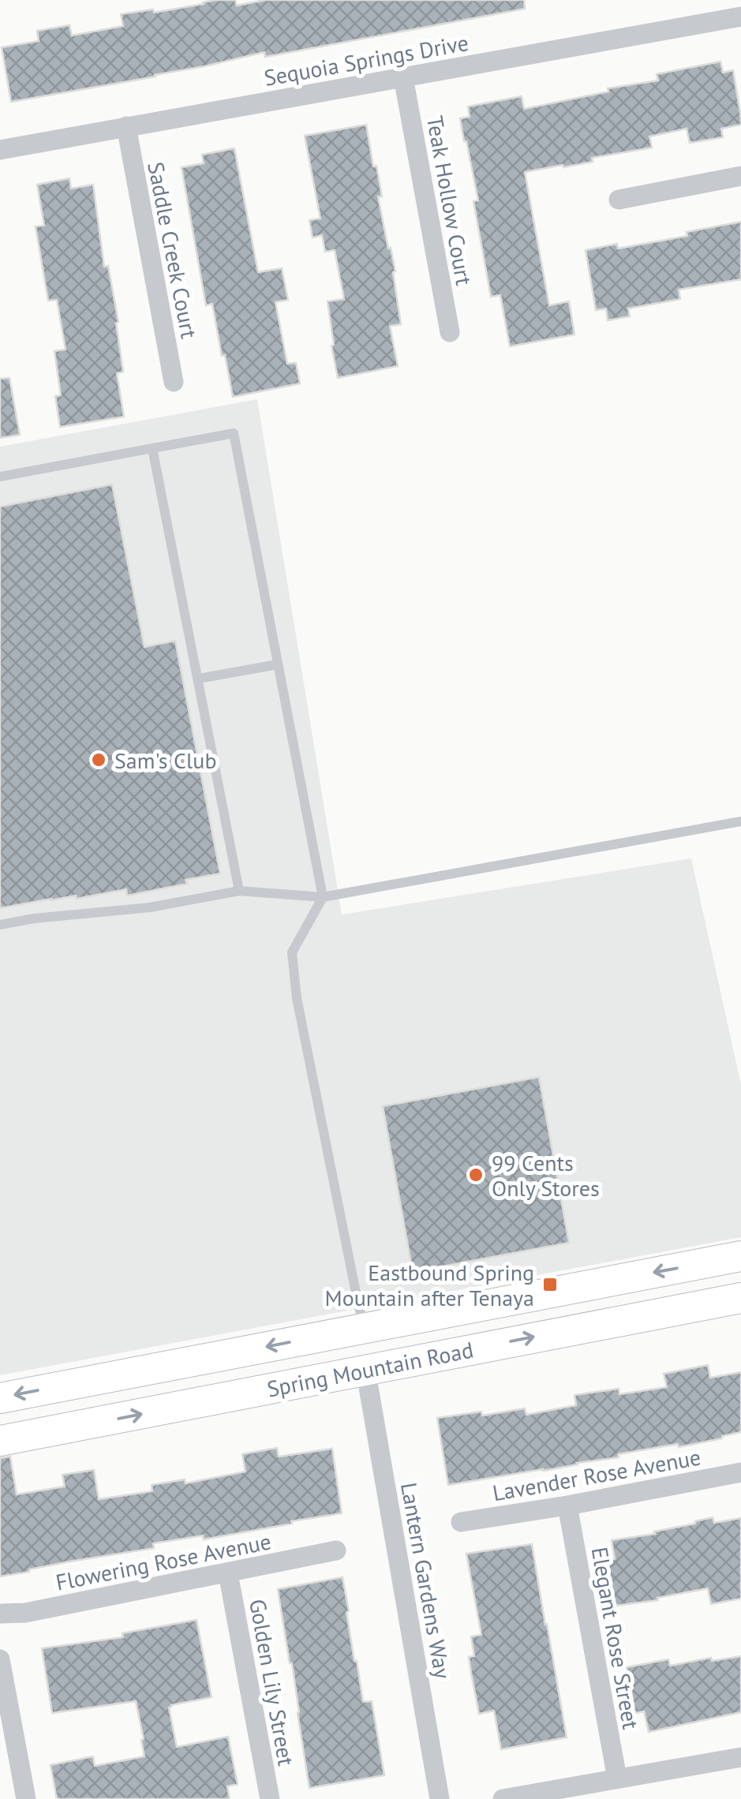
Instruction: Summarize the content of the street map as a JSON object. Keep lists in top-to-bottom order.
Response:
{
  "streets": {
    "main road": ["Spring Mountain Road"],
    "street": [
      "Sequoia Springs Drive",
      "Teak Hollow Court",
      "Saddle Creek Court",
      "Lavender Rose Avenue",
      "Flowering Rose Avenue",
      "Lantern Gardens Way",
      "Elegant Rose Street",
      "Golden Lily Street"
    ]
  },
  "crossings": [
    ["Sequoia Springs Drive", "Teak Hollow Court"],
    ["Sequoia Springs Drive", "Saddle Creek Court"],
    ["Spring Mountain Road", "Lantern Gardens Way"],
    ["Lavender Rose Avenue", "Elegant Rose Street"],
    ["Flowering Rose Avenue", "Golden Lily Street"]
  ],
  "places": {
    "other": ["Sam's Club", "99 Cents Only Stores"],
    "transit": ["Eastbound Spring Mountain after Tenaya"]
  }
}
